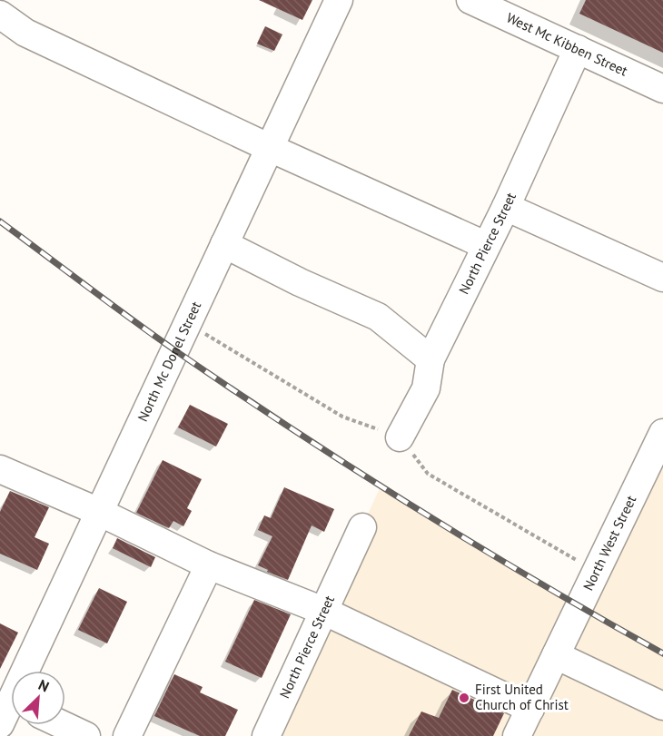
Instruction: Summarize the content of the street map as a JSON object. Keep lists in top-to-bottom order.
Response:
{
  "streets": {
    "street": [
      "West Mc Kibben Street",
      "North Pierce Street",
      "North Mc Donel Street",
      "North West Street"
    ]
  },
  "crossings": [
    ["West Mc Kibben Street", "North Pierce Street"]
  ],
  "places": ["First United Church of Christ"],
  "north": "top right"
}
